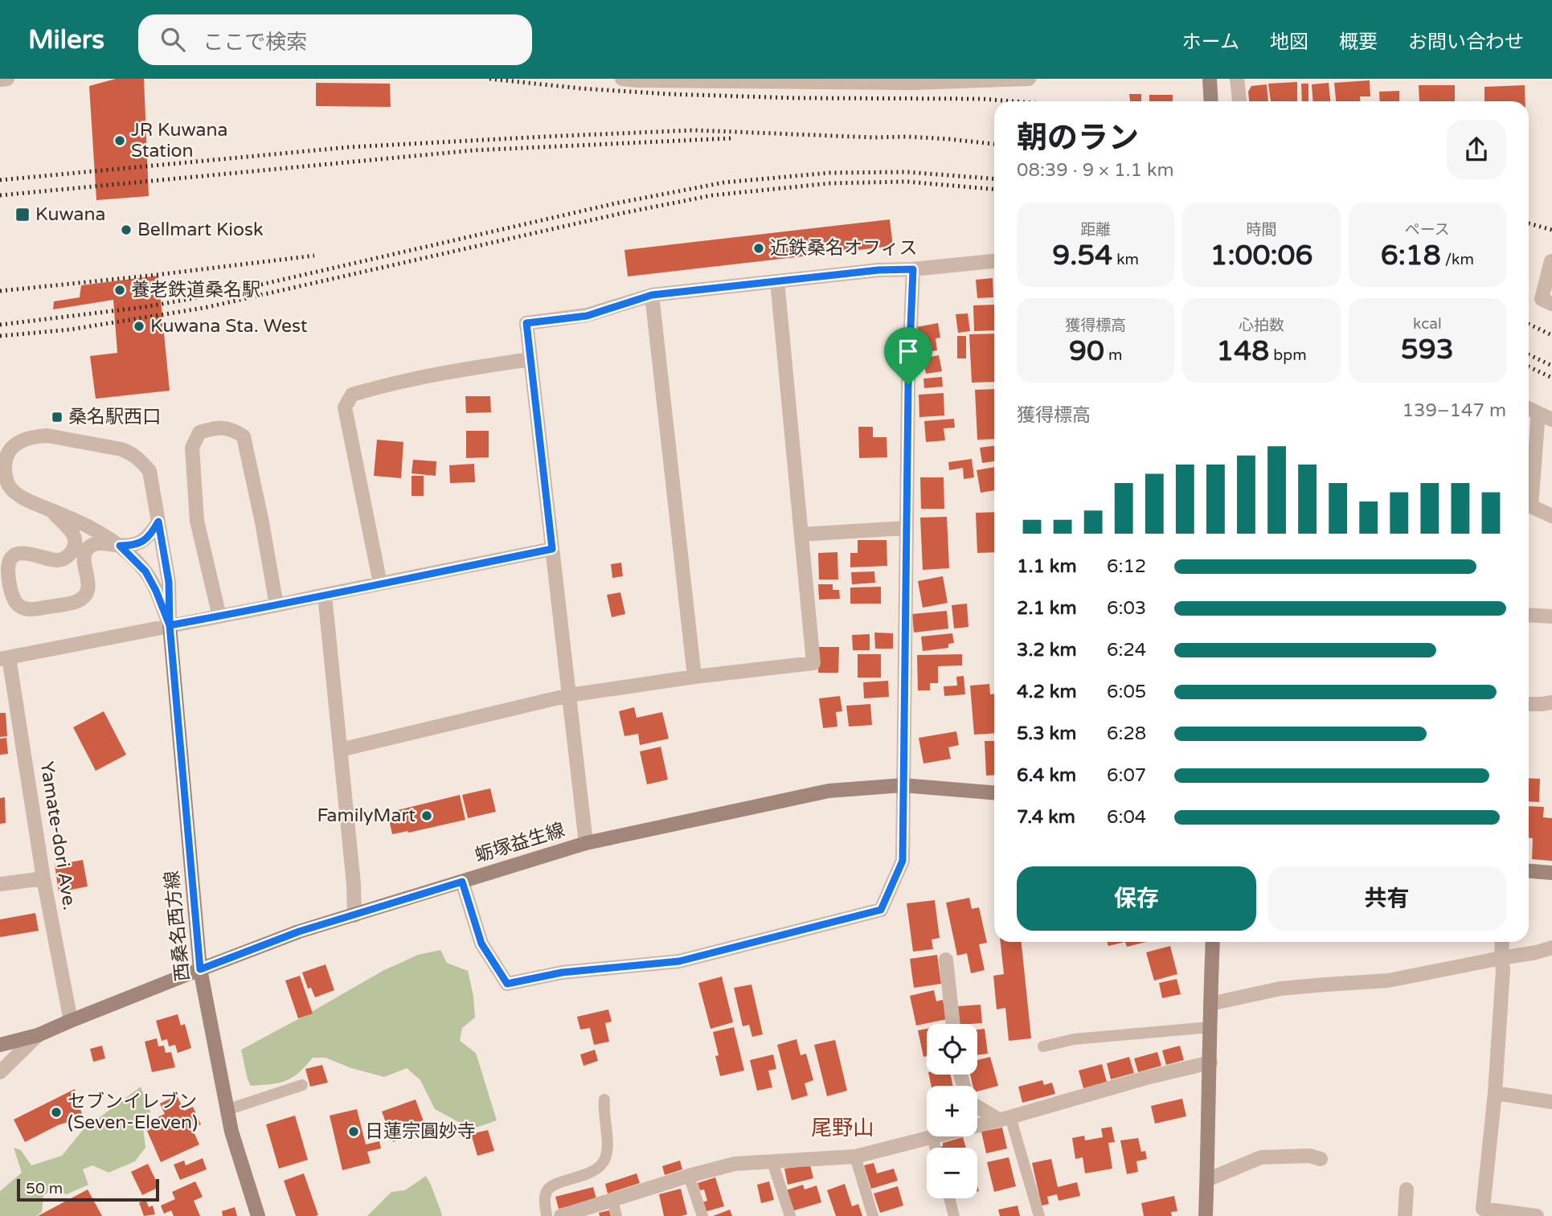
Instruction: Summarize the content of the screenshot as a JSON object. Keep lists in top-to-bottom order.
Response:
{
  "streets": {
    "street": ["Yamate-dori Ave.", "蛎塚益生線", "西桑名西方線"]
  },
  "crossings": [
    ["Yamate-dori Ave.", "蛎塚益生線"],
    ["蛎塚益生線", "西桑名西方線"]
  ],
  "districts": ["尾野山"],
  "places": {
    "other": [
      "JR Kuwana Station",
      "Bellmart Kiosk",
      "近鉄桑名オフィス",
      "養老鉄道桑名駅",
      "Kuwana Sta. West",
      "FamilyMart",
      "セブンイレブン (Seven-Eleven)",
      "日蓮宗圓妙寺"
    ],
    "transit": ["Kuwana", "桑名駅西口"]
  },
  "scale_bar": "50 m",
  "page": {
    "header": "Milers",
    "search": "ここで検索",
    "nav": [
      "ホーム",
      "地図",
      "概要",
      "お問い合わせ"
    ],
    "heading": ["朝のラン", "08:39 · 9 × 1.1 km"],
    "stats": [
      ["距離", "9.54 km"],
      ["時間", "1:00:06"],
      ["ペース", "6:18 /km"],
      ["獲得標高", "90 m"],
      ["心拍数", "148 bpm"],
      ["kcal", "593"]
    ],
    "chart": ["獲得標高", "139–147 m"],
    "list": [
      {
        "name": "1.1 km",
        "note": "6:12"
      },
      {
        "name": "2.1 km",
        "note": "6:03"
      },
      {
        "name": "3.2 km",
        "note": "6:24"
      },
      {
        "name": "4.2 km",
        "note": "6:05"
      },
      {
        "name": "5.3 km",
        "note": "6:28"
      },
      {
        "name": "6.4 km",
        "note": "6:07"
      },
      {
        "name": "7.4 km",
        "note": "6:04"
      }
    ],
    "buttons": ["保存", "共有"],
    "map_buttons": ["+", "−"],
    "scale": "50 m"
  }
}
